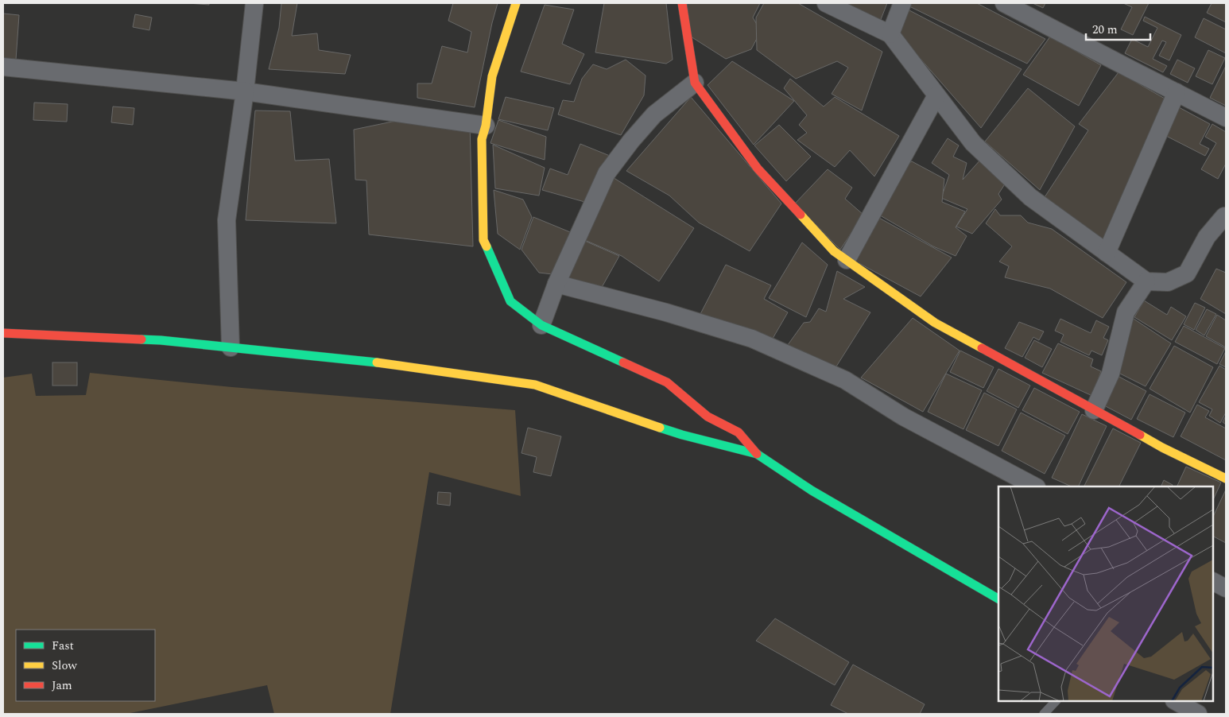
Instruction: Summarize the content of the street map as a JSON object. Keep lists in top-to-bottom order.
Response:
{
  "legend": ["Fast", "Slow", "Jam"],
  "scale_bar": "20 m"
}
